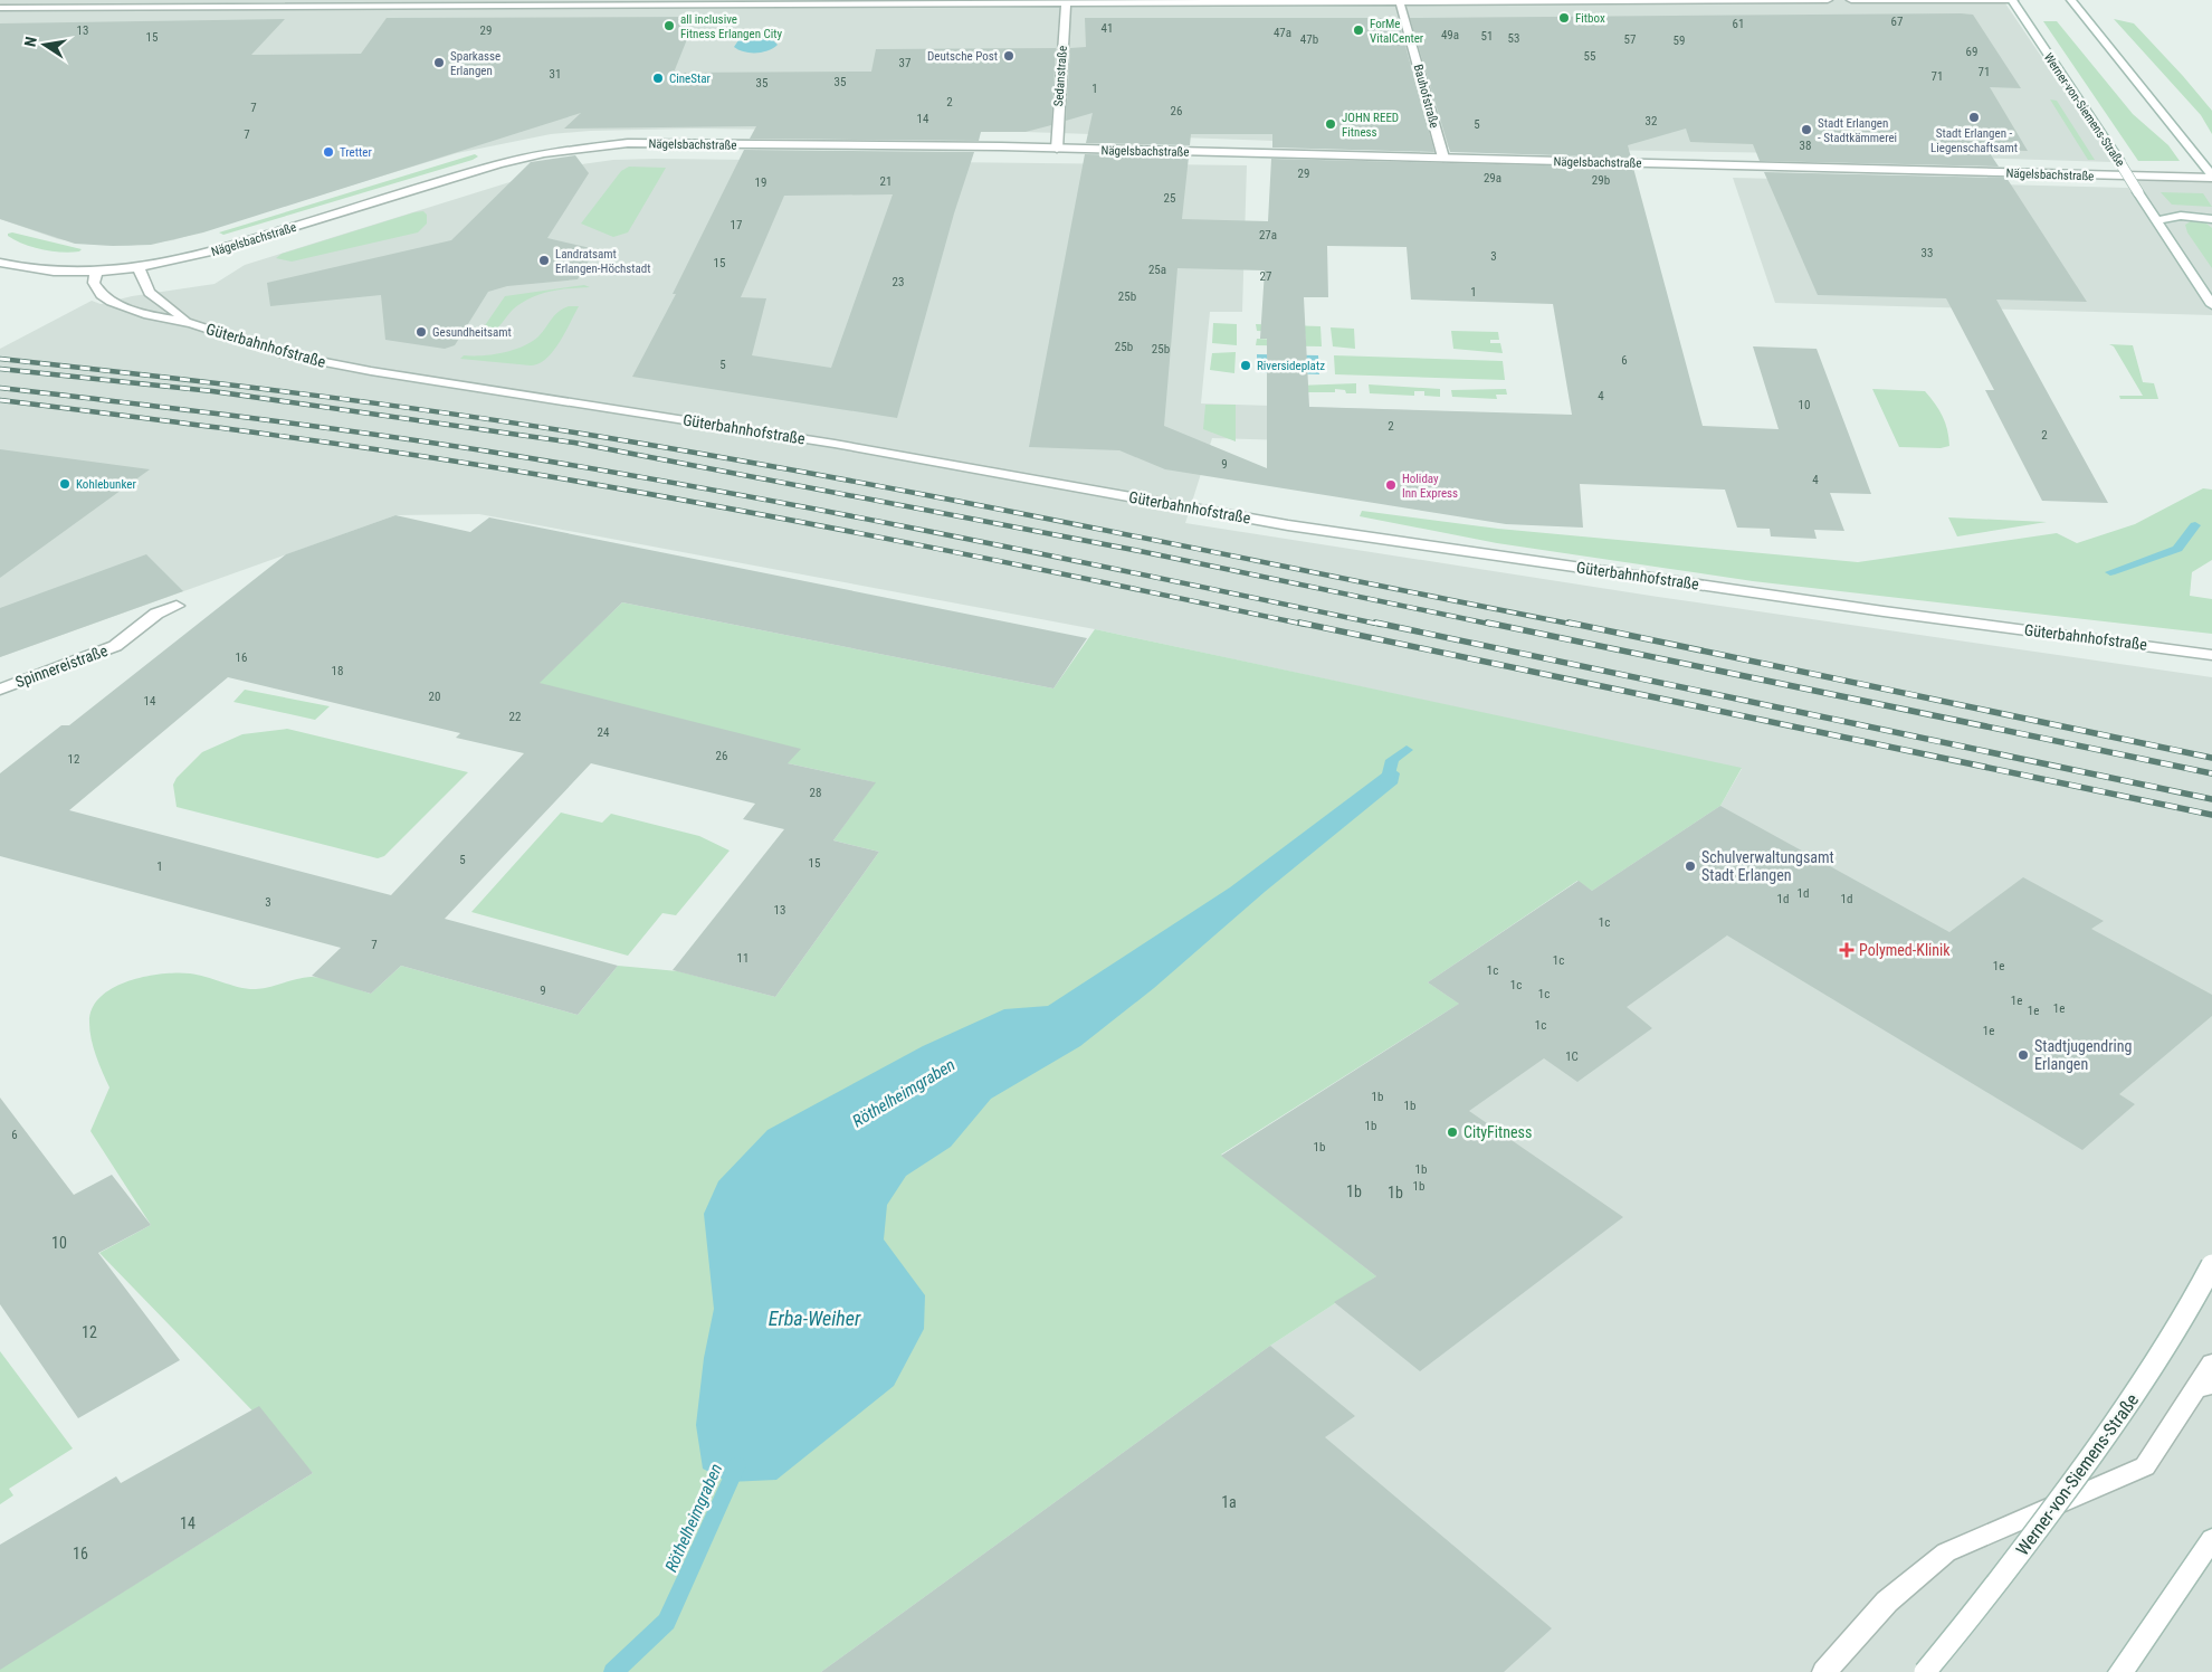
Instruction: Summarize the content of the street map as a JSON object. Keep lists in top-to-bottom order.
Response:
{
  "streets": {
    "street": [
      "Sedanstraße",
      "Bauhofstraße",
      "Werner-von-Siemens-Straße",
      "Nägelsbachstraße",
      "Güterbahnhofstraße",
      "Spinnereistraße"
    ]
  },
  "crossings": [
    ["Sedanstraße", "Nägelsbachstraße"],
    ["Bauhofstraße", "Nägelsbachstraße"],
    ["Nägelsbachstraße", "Güterbahnhofstraße"]
  ],
  "water": ["Röthelheimgraben", "Erba-Weiher"],
  "places": {
    "other": [
      "Fitbox",
      "all inclusive Fitness Erlangen City",
      "ForMe VitalCenter",
      "Deutsche Post",
      "Sparkasse Erlangen",
      "CineStar",
      "Stadt Erlangen - Liegenschaftsamt",
      "JOHN REED Fitness",
      "Stadt Erlangen - Stadtkämmerei",
      "Tretter",
      "Landratsamt Erlangen-Höchstadt",
      "Gesundheitsamt",
      "Riversideplatz",
      "Kohlebunker",
      "Holiday Inn Express",
      "Schulverwaltungsamt Stadt Erlangen",
      "Stadtjugendring Erlangen",
      "CityFitness"
    ],
    "health": ["Polymed-Klinik"]
  },
  "house_numbers": [
    "67",
    "61",
    "41",
    "13",
    "29",
    "47a",
    "49a",
    "51",
    "15",
    "53",
    "47b",
    "57",
    "59",
    "69",
    "55",
    "37",
    "71",
    "31",
    "71",
    "35",
    "35",
    "1",
    "2",
    "7",
    "26",
    "14",
    "32",
    "5",
    "7",
    "38",
    "29",
    "29a",
    "29b",
    "21",
    "19",
    "25",
    "17",
    "27a",
    "33",
    "3",
    "15",
    "25a",
    "27",
    "23",
    "1",
    "25b",
    "25b",
    "25b",
    "6",
    "5",
    "4",
    "10",
    "2",
    "2",
    "9",
    "4",
    "16",
    "18",
    "20",
    "14",
    "22",
    "24",
    "26",
    "12",
    "28",
    "5",
    "15",
    "1",
    "1d",
    "1d",
    "1d",
    "3",
    "13",
    "1c",
    "7",
    "11",
    "1c",
    "1e",
    "1c",
    "1c",
    "9",
    "1c",
    "1e",
    "1e",
    "1e",
    "1c",
    "1e",
    "1C",
    "1b",
    "1b",
    "1b",
    "6",
    "1b",
    "1b",
    "1b",
    "1b",
    "1b",
    "10",
    "12",
    "1a",
    "14",
    "16"
  ],
  "north": "left"
}
